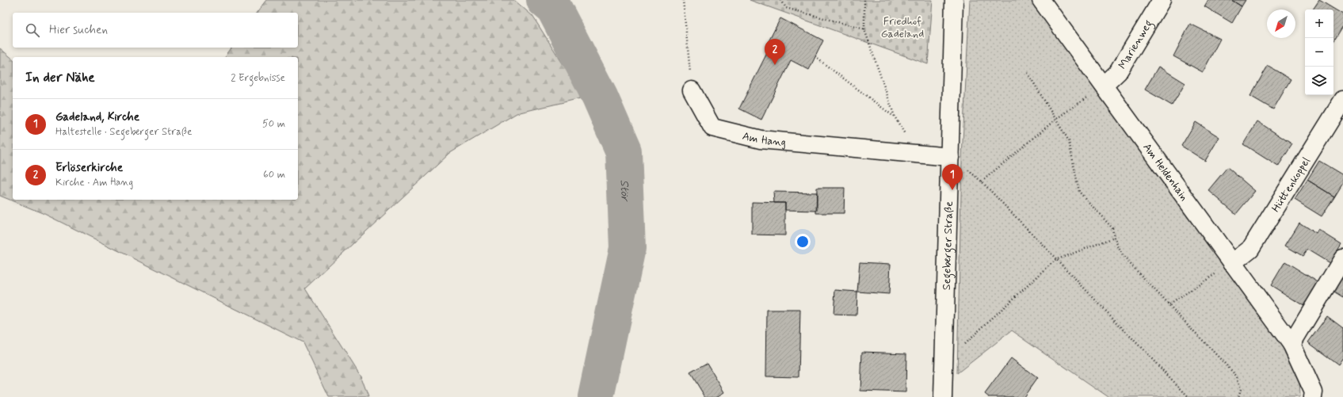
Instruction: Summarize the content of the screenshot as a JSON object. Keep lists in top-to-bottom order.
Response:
{
  "streets": {
    "street": [
      "Marienweg",
      "Am Hang",
      "Am Heldenhain",
      "Hüttenkoppel",
      "Segeberger Straße"
    ]
  },
  "crossings": [
    ["Marienweg", "Am Heldenhain"],
    ["Am Hang", "Segeberger Straße"],
    ["Am Heldenhain", "Hüttenkoppel"]
  ],
  "water": ["Stör"],
  "parks": ["Friedhof Gadeland"],
  "north": "bottom left",
  "page": {
    "map_buttons": ["+", "−"],
    "search": "Hier suchen",
    "pins": ["2", "1"],
    "heading": ["In der Nähe", "2 Ergebnisse"],
    "list": [
      {
        "mark": "1",
        "name": "Gadeland, Kirche",
        "note": "Haltestelle · Segeberger Straße",
        "value": "50 m"
      },
      {
        "mark": "2",
        "name": "Erlöserkirche",
        "note": "Kirche · Am Hang",
        "value": "60 m"
      }
    ]
  }
}
